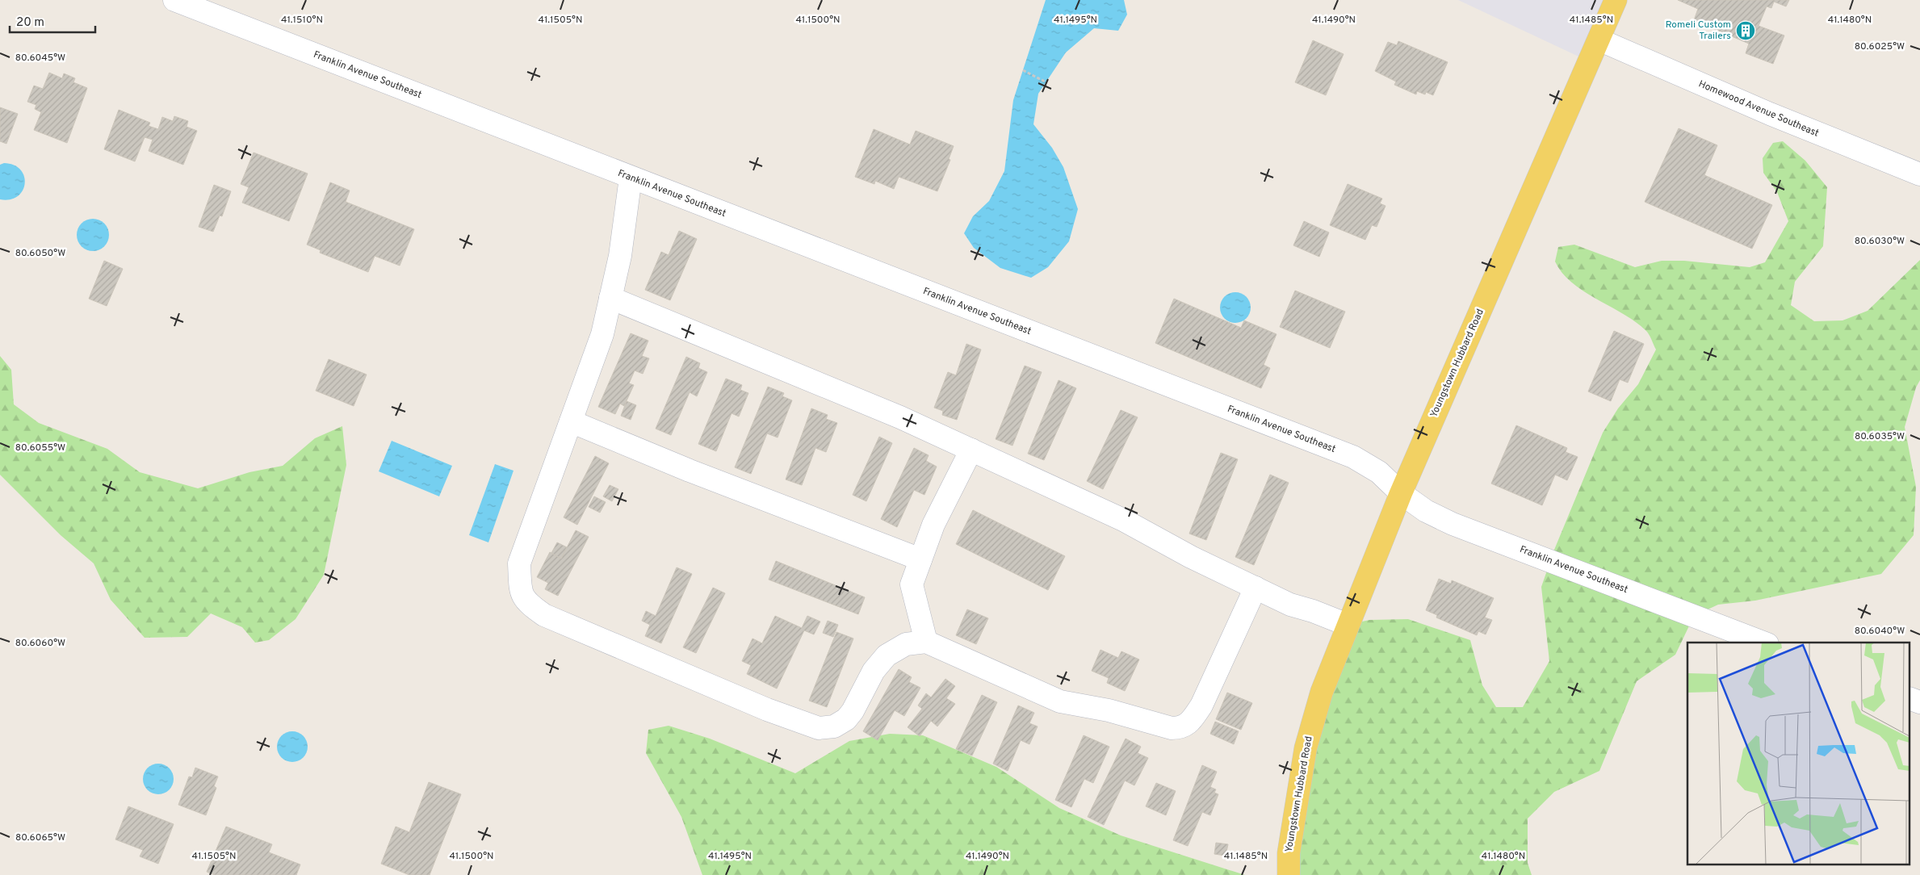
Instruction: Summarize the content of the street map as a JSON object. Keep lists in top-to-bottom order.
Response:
{
  "streets": {
    "main road": ["Youngstown Hubbard Road"],
    "street": ["Franklin Avenue Southeast", "Homewood Avenue Southeast"]
  },
  "crossings": [
    ["Franklin Avenue Southeast", "Youngstown Hubbard Road"],
    ["Homewood Avenue Southeast", "Youngstown Hubbard Road"]
  ],
  "places": {
    "building": ["Romeli Custom Trailers"]
  },
  "scale_bar": "20 m",
  "coordinates": [
    "41.1495°N",
    "41.1485°N",
    "41.1480°N",
    "41.1510°N",
    "41.1505°N",
    "41.1500°N",
    "41.1490°N",
    "80.6025°W",
    "80.6045°W",
    "80.6030°W",
    "80.6050°W",
    "80.6035°W",
    "80.6055°W",
    "80.6040°W",
    "80.6060°W",
    "80.6065°W"
  ]
}
